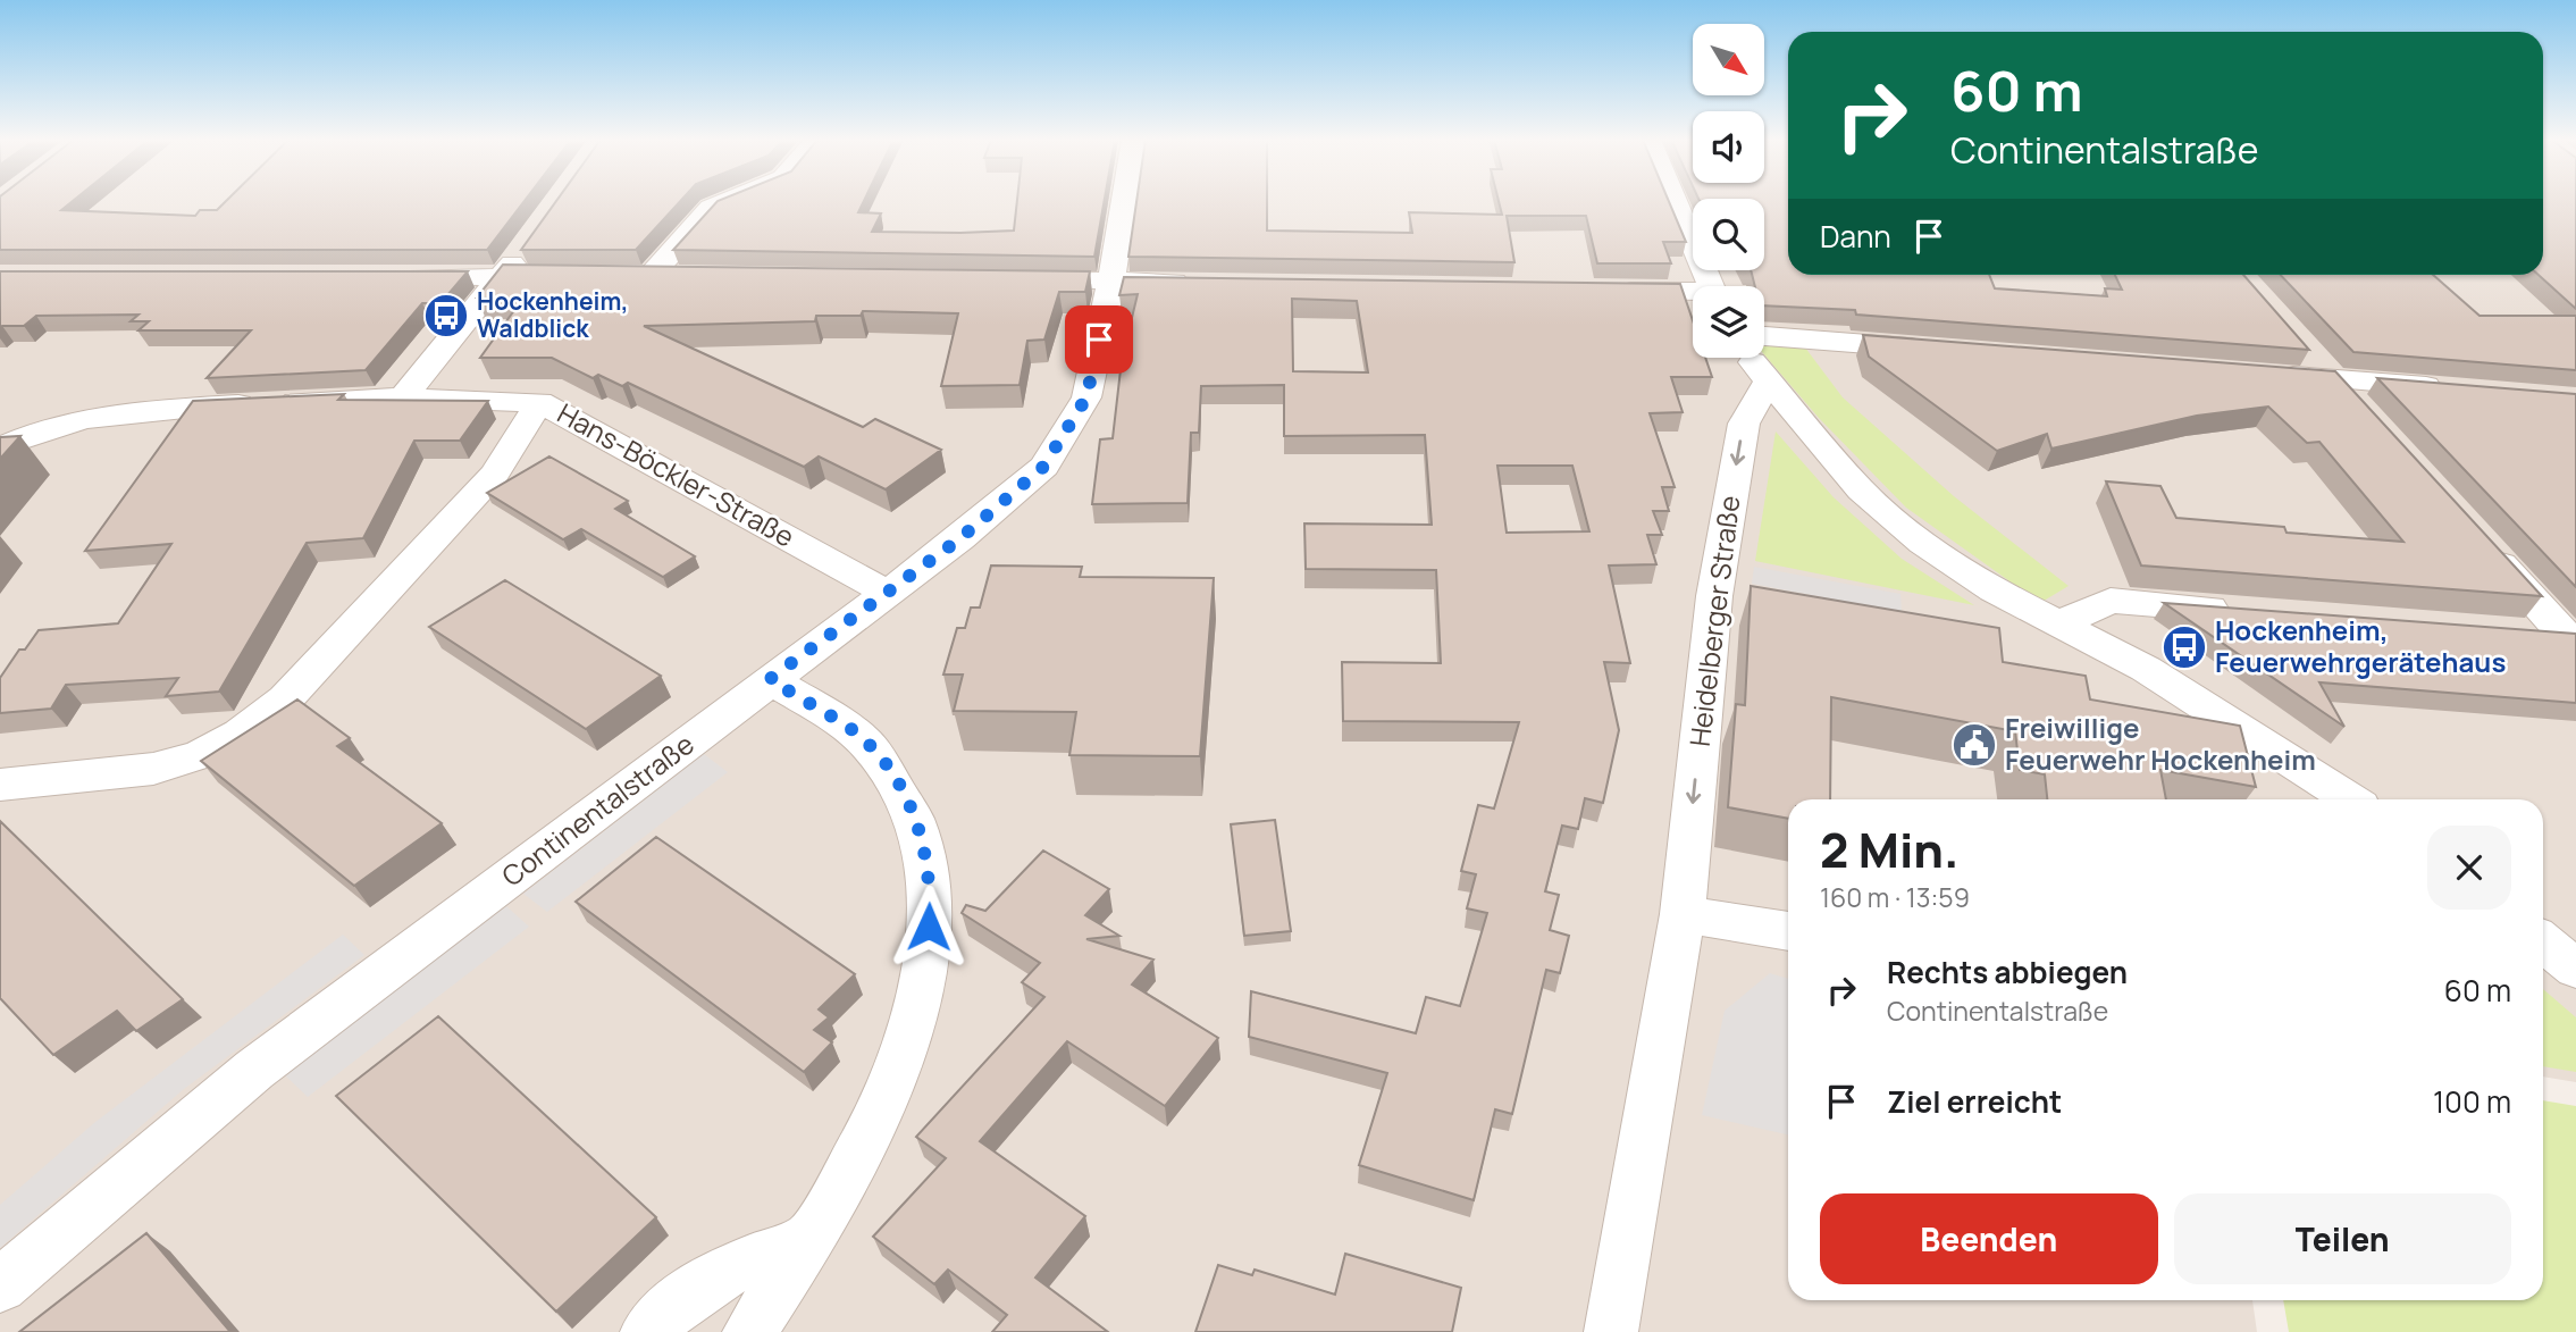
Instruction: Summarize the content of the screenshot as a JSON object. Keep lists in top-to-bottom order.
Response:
{
  "streets": {
    "street": ["Hans-Böckler-Straße", "Heidelberger Straße", "Continentalstraße"]
  },
  "crossings": [
    ["Hans-Böckler-Straße", "Continentalstraße"]
  ],
  "one_way": ["Heidelberger Straße"],
  "places": {
    "bus stop": ["Hockenheim, Waldblick", "Hockenheim, Feuerwehrgerätehaus"],
    "public building": ["Freiwillige Feuerwehr Hockenheim"]
  },
  "north": "bottom right",
  "page": {
    "turn": ["60 m", "Continentalstraße"],
    "then": "Dann",
    "heading": ["2 Min.", "160 m · 13:59"],
    "list": [
      {
        "name": "Rechts abbiegen",
        "note": "Continentalstraße",
        "value": "60 m"
      },
      {
        "name": "Ziel erreicht",
        "value": "100 m"
      }
    ],
    "buttons": ["Beenden", "Teilen"]
  }
}
